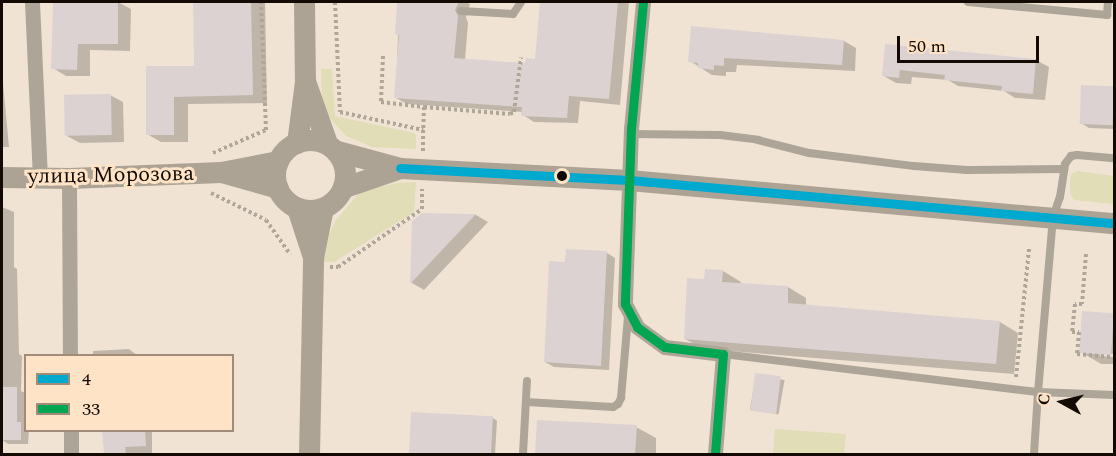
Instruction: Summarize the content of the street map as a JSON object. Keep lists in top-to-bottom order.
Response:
{
  "streets": {
    "street": ["улица Морозова"]
  },
  "lines": ["transit line 33", "transit line 4"],
  "legend": ["4", "33"],
  "scale_bar": "50 m",
  "north": "left"
}
